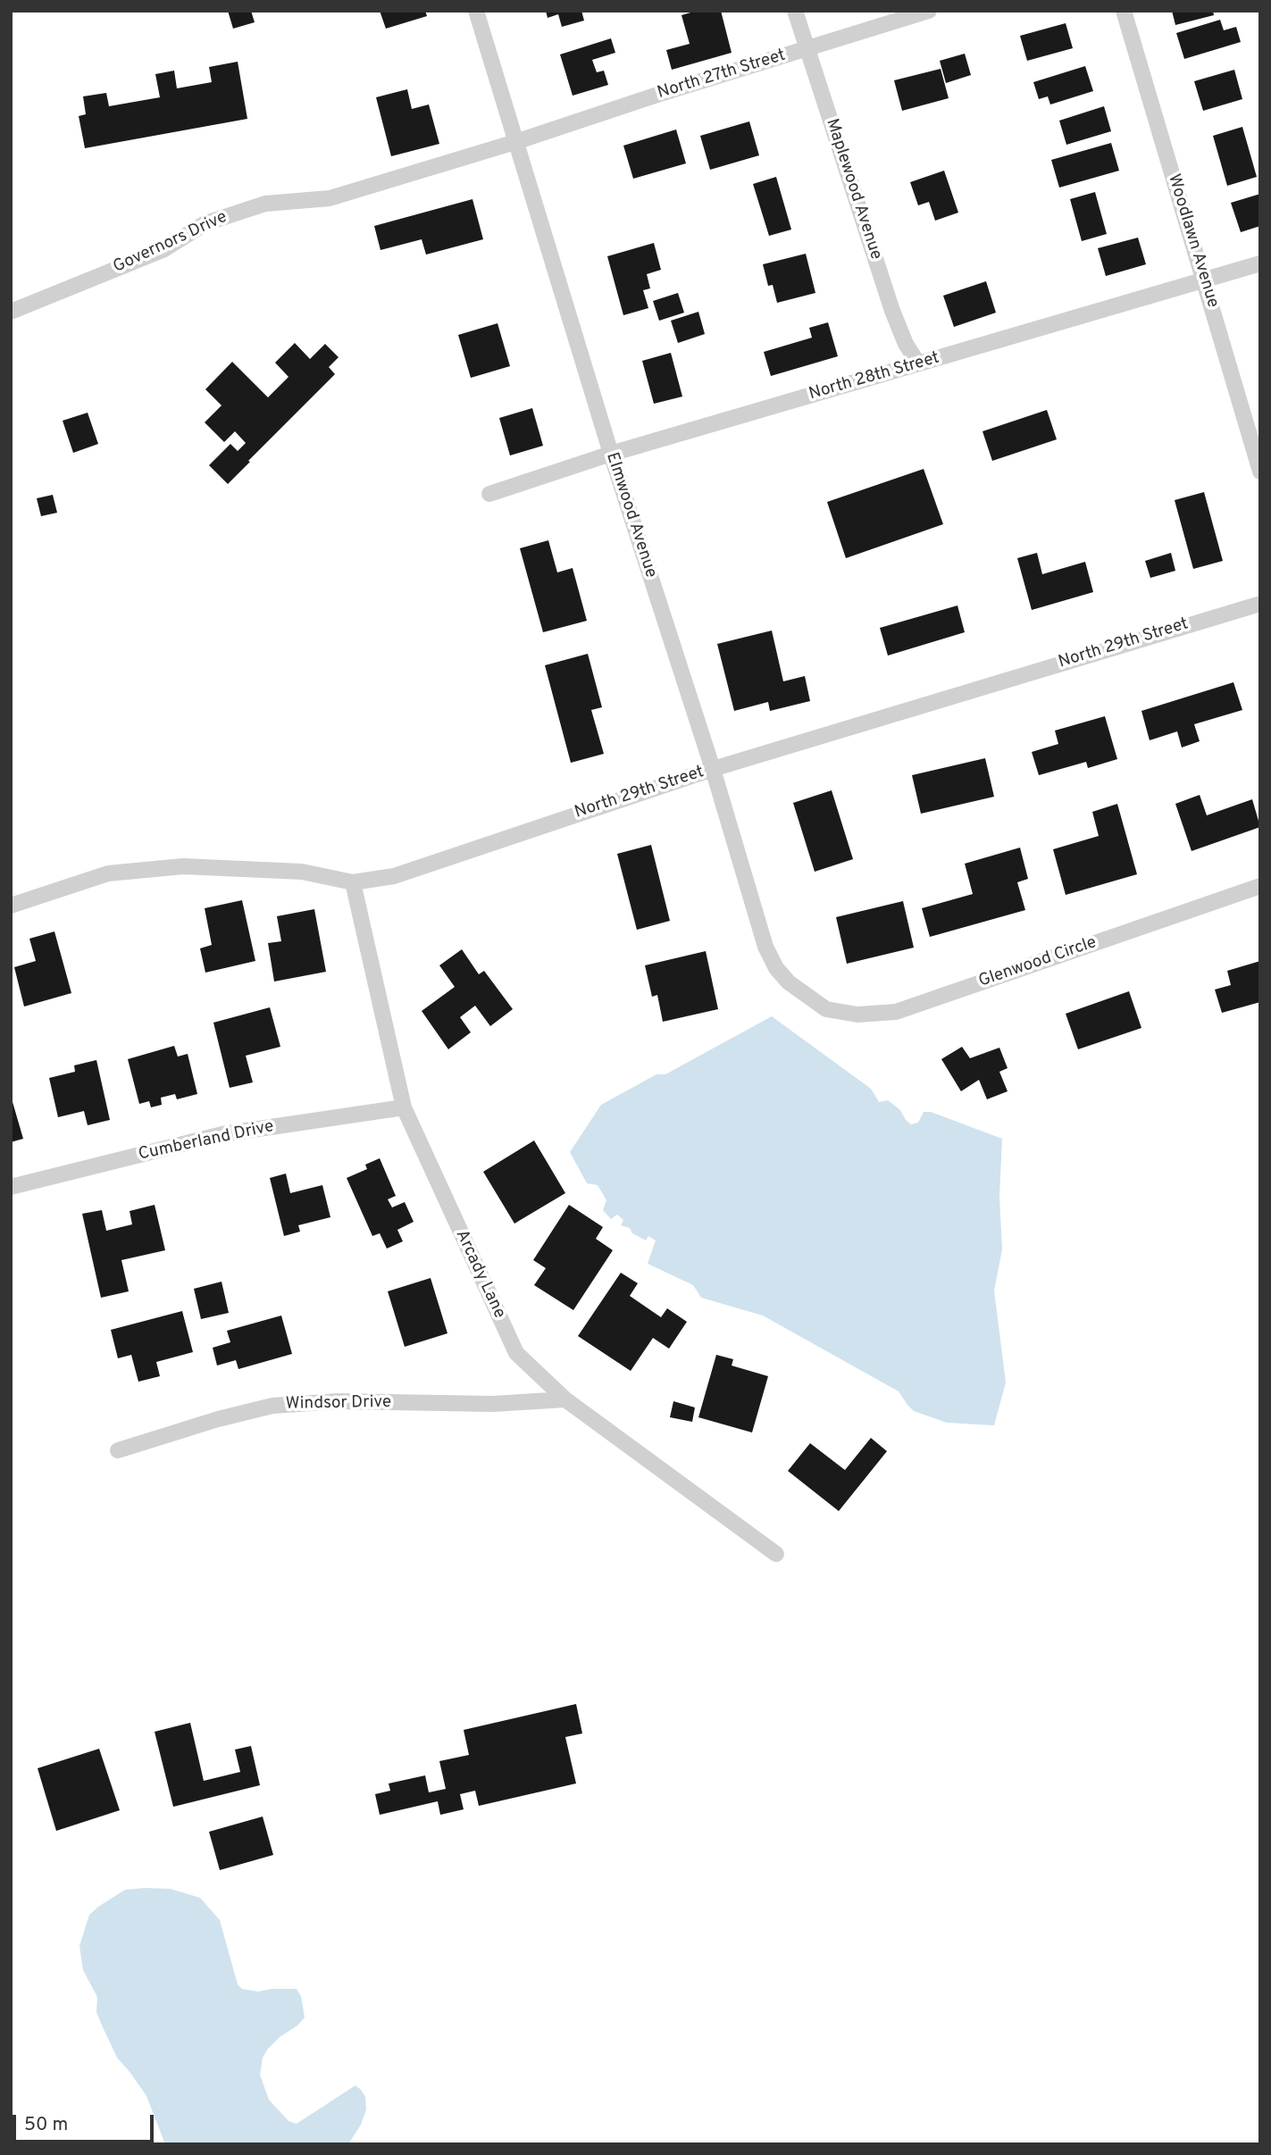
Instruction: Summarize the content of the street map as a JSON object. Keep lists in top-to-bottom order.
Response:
{
  "streets": {
    "street": [
      "North 27th Street",
      "Maplewood Avenue",
      "Woodlawn Avenue",
      "Governors Drive",
      "North 28th Street",
      "Elmwood Avenue",
      "North 29th Street",
      "Glenwood Circle",
      "Cumberland Drive",
      "Arcady Lane",
      "Windsor Drive"
    ]
  },
  "crossings": [
    ["North 27th Street", "Maplewood Avenue"],
    ["North 27th Street", "Governors Drive"],
    ["North 27th Street", "Elmwood Avenue"],
    ["Maplewood Avenue", "North 28th Street"],
    ["Woodlawn Avenue", "North 28th Street"],
    ["Governors Drive", "Elmwood Avenue"],
    ["North 28th Street", "Elmwood Avenue"],
    ["Elmwood Avenue", "North 29th Street"],
    ["Elmwood Avenue", "Glenwood Circle"],
    ["North 29th Street", "Arcady Lane"],
    ["Cumberland Drive", "Arcady Lane"],
    ["Arcady Lane", "Windsor Drive"]
  ],
  "scale_bar": "50 m"
}
